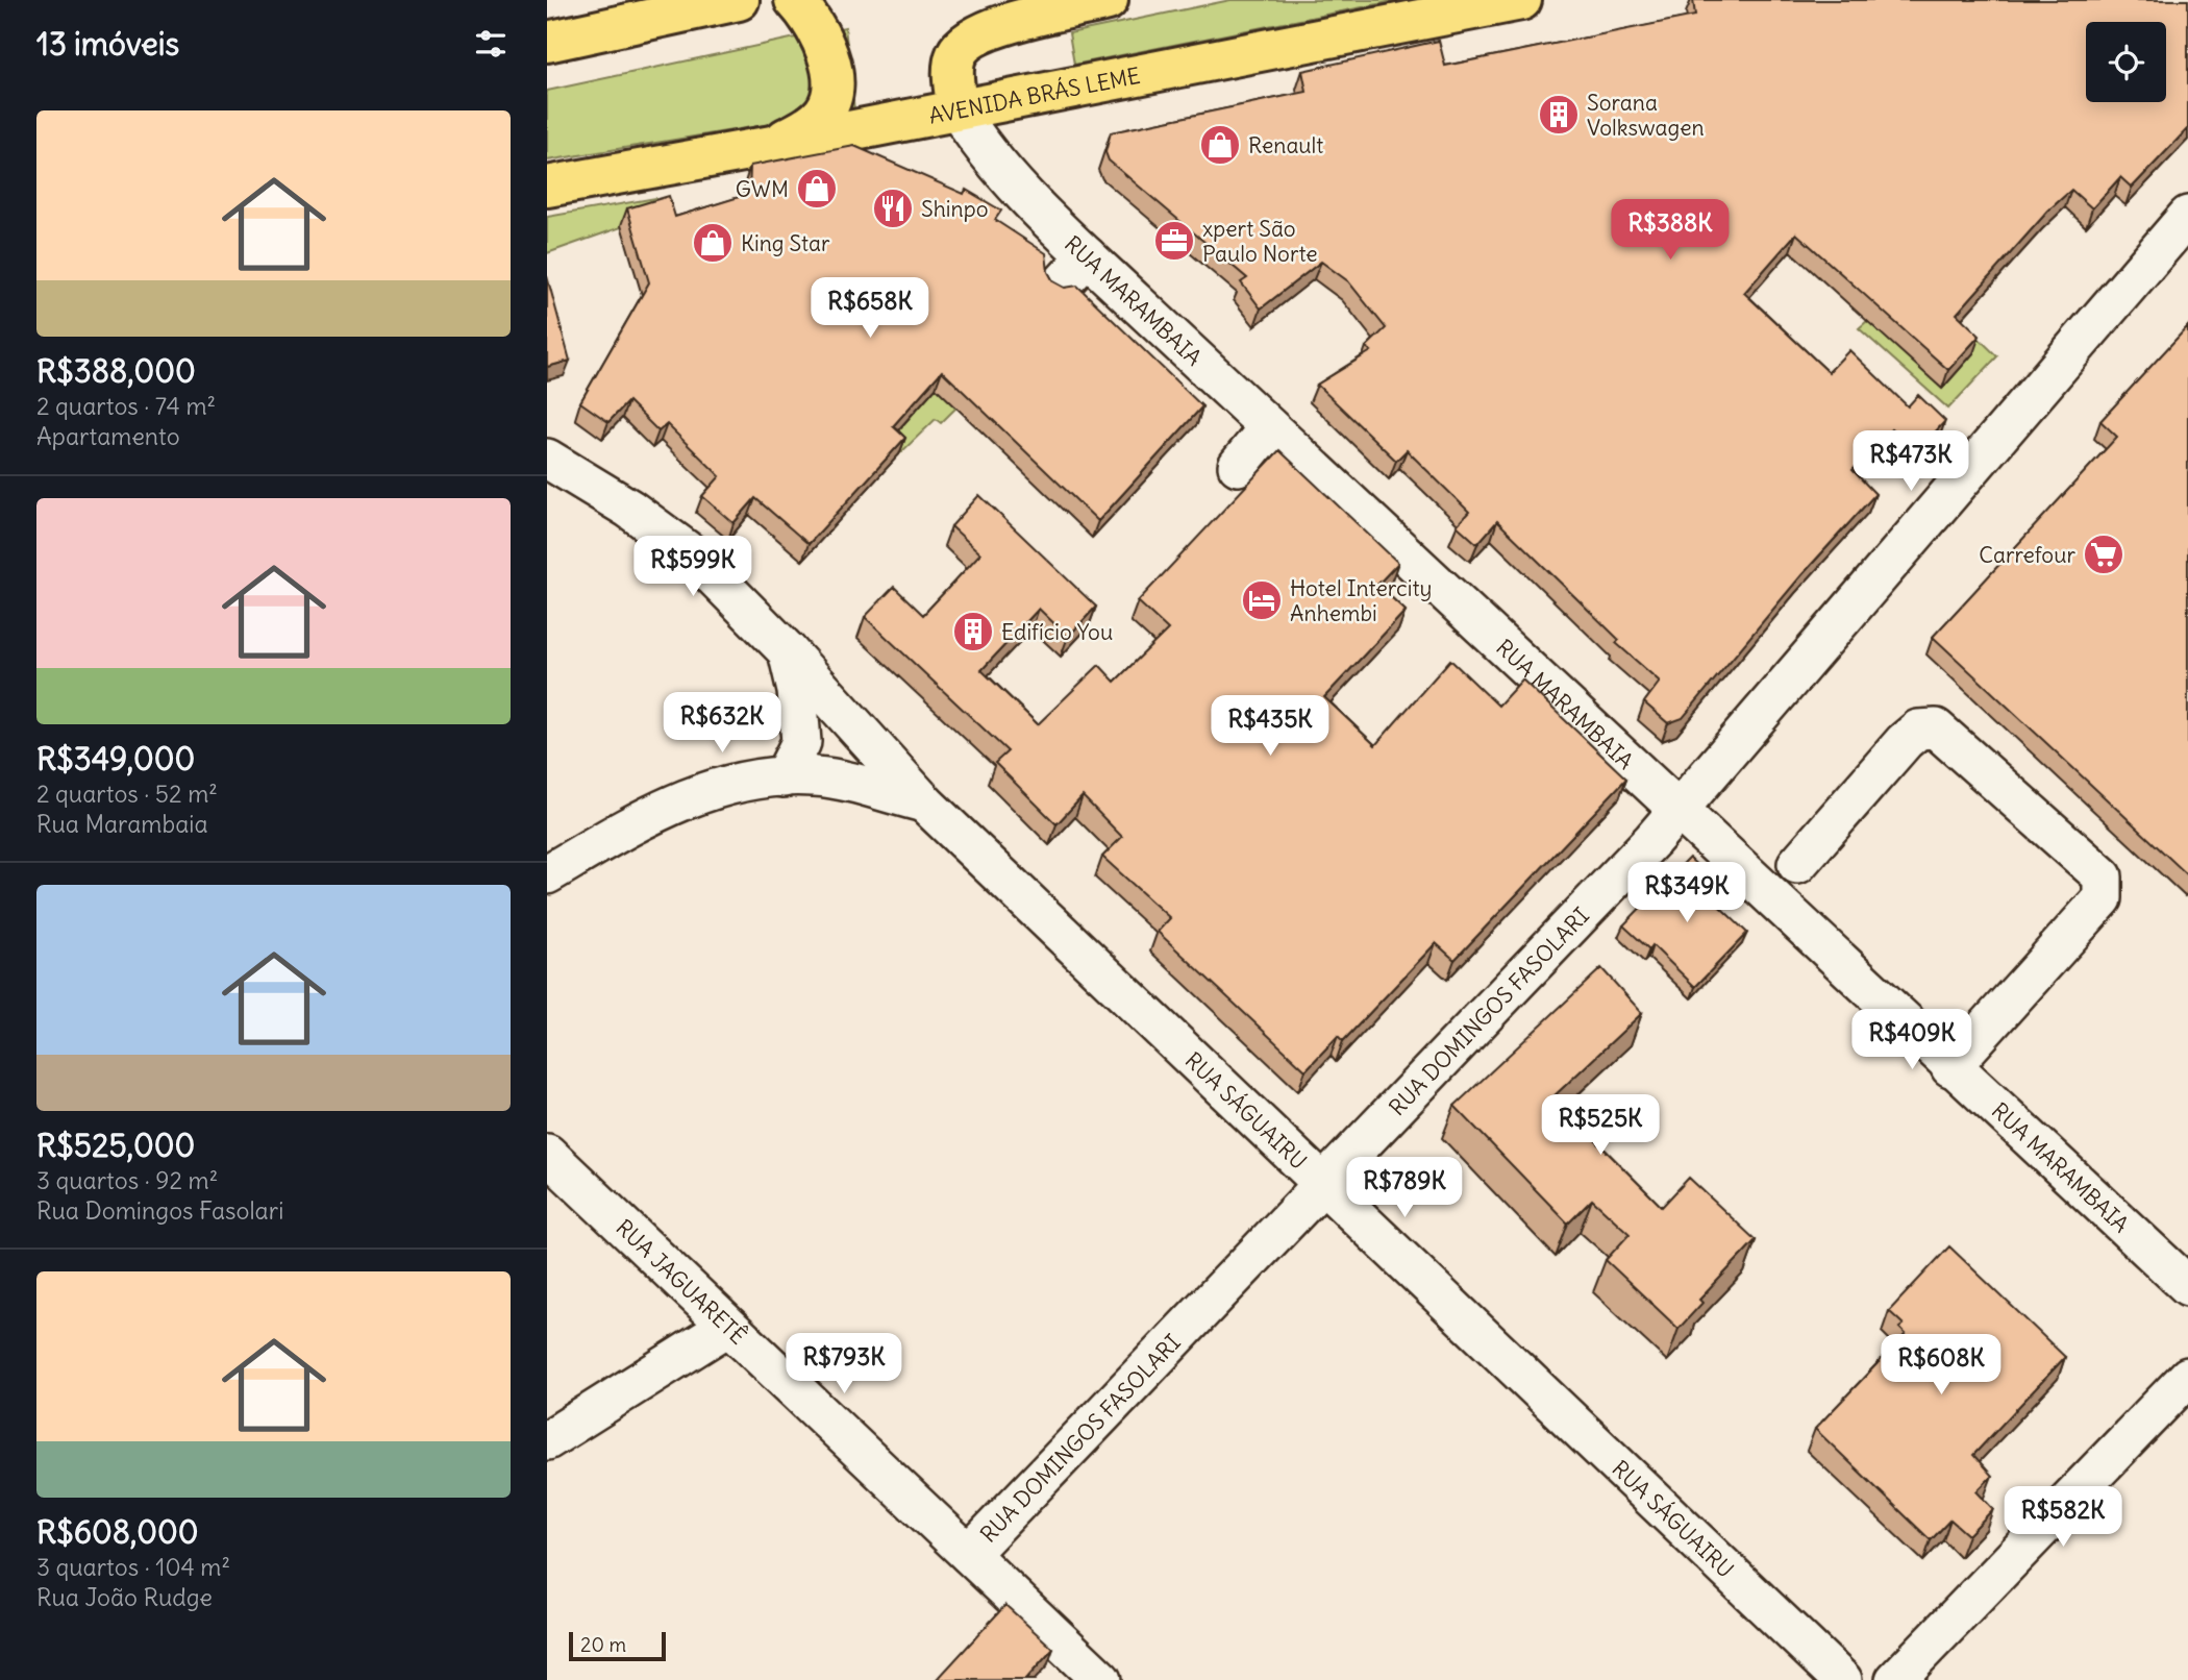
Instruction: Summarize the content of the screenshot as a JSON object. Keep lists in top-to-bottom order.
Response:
{
  "streets": {
    "main road": ["AVENIDA BRÁS LEME"],
    "street": [
      "RUA MARAMBAIA",
      "RUA DOMINGOS FASOLARI",
      "RUA SÁGUAIRU",
      "RUA JAGUARETÊ"
    ]
  },
  "crossings": [
    ["AVENIDA BRÁS LEME", "RUA MARAMBAIA"],
    ["RUA MARAMBAIA", "RUA DOMINGOS FASOLARI"],
    ["RUA DOMINGOS FASOLARI", "RUA SÁGUAIRU"],
    ["RUA DOMINGOS FASOLARI", "RUA JAGUARETÊ"]
  ],
  "places": {
    "building": ["Sorana Volkswagen", "Edifício You"],
    "shop": ["Renault", "GWM", "King Star"],
    "restaurant": ["Shinpo"],
    "office": ["xpert São Paulo Norte"],
    "supermarket": ["Carrefour"],
    "hotel": ["Hotel Intercity Anhembi"]
  },
  "scale_bar": "20 m",
  "page": {
    "heading": "13 imóveis",
    "list": [
      {
        "name": "R$388,000",
        "note": "2 quartos · 74 m² · Apartamento"
      },
      {
        "name": "R$349,000",
        "note": "2 quartos · 52 m² · Rua Marambaia"
      },
      {
        "name": "R$525,000",
        "note": "3 quartos · 92 m² · Rua Domingos Fasolari"
      },
      {
        "name": "R$608,000",
        "note": "3 quartos · 104 m² · Rua João Rudge"
      }
    ],
    "price": [
      "R$388K",
      "R$658K",
      "R$473K",
      "R$599K",
      "R$632K",
      "R$435K",
      "R$349K",
      "R$409K",
      "R$525K",
      "R$789K",
      "R$793K",
      "R$608K",
      "R$582K"
    ],
    "scale": "20 m"
  }
}
